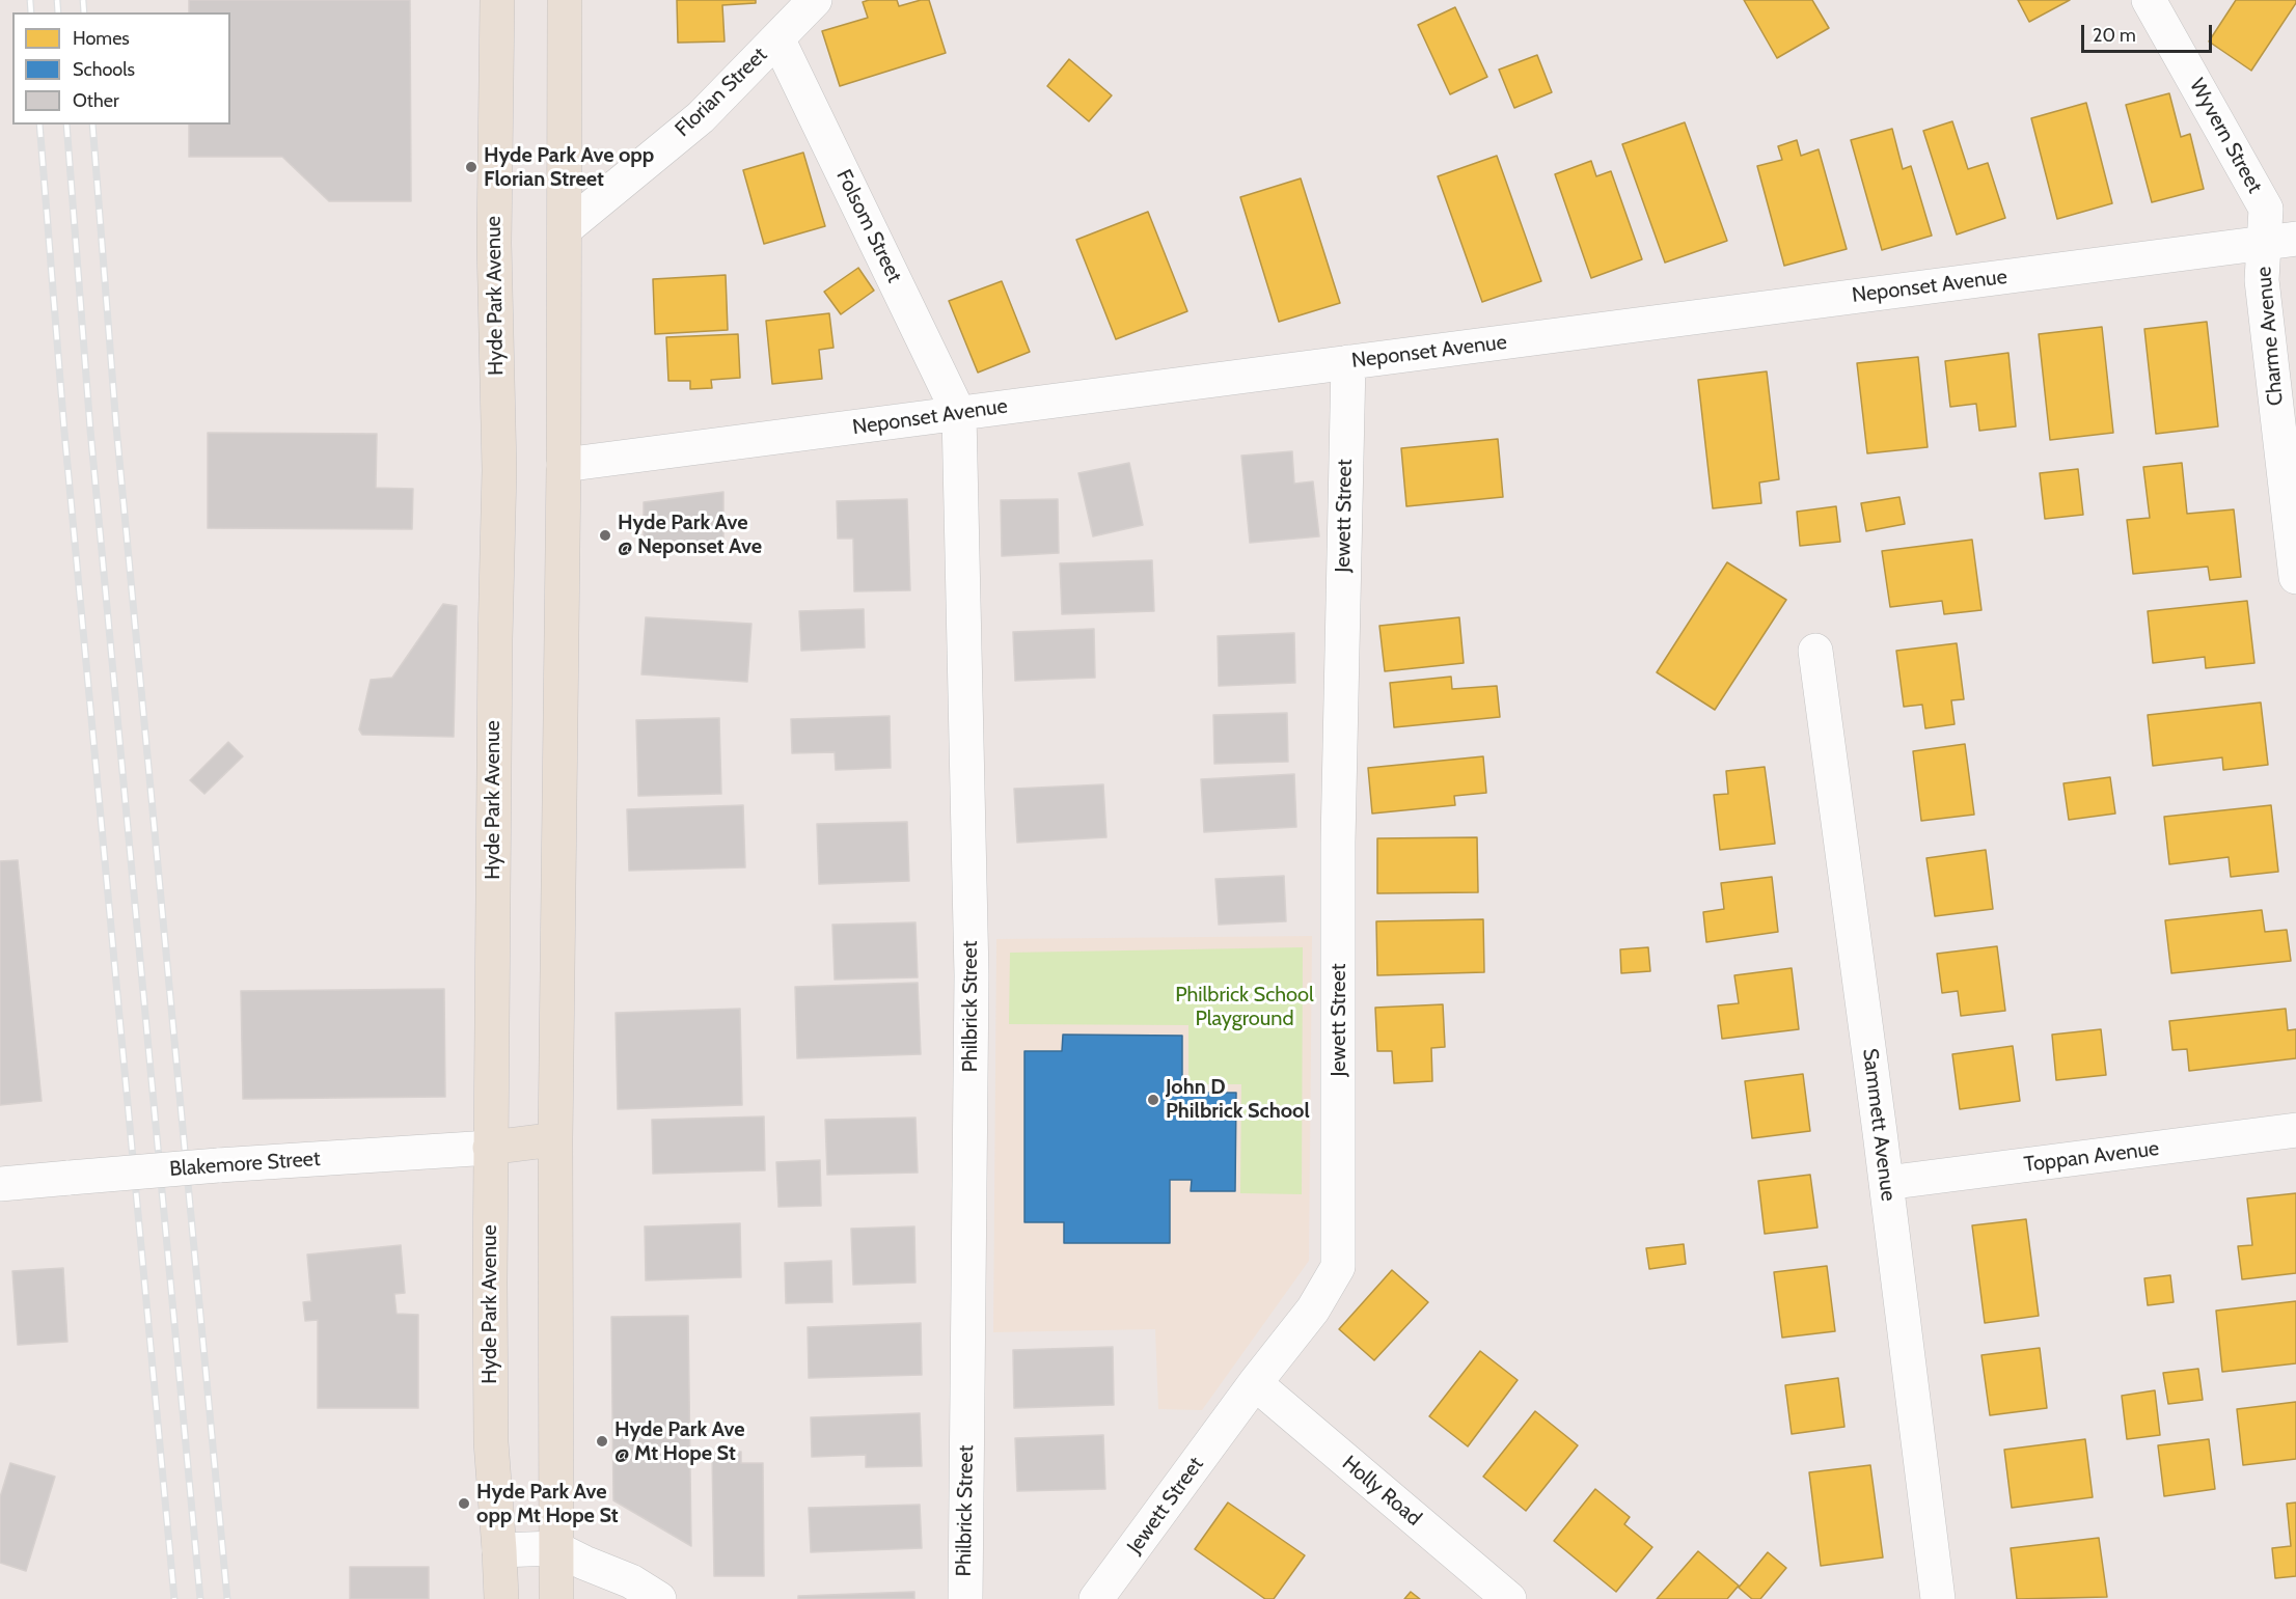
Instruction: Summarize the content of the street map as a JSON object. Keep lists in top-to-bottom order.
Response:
{
  "streets": {
    "main road": ["Hyde Park Avenue"],
    "street": [
      "Florian Street",
      "Wyvern Street",
      "Folsom Street",
      "Neponset Avenue",
      "Charme Avenue",
      "Jewett Street",
      "Philbrick Street",
      "Sammett Avenue",
      "Toppan Avenue",
      "Blakemore Street",
      "Holly Road"
    ]
  },
  "crossings": [
    ["Florian Street", "Folsom Street"],
    ["Wyvern Street", "Neponset Avenue"],
    ["Wyvern Street", "Charme Avenue"],
    ["Folsom Street", "Neponset Avenue"],
    ["Folsom Street", "Philbrick Street"],
    ["Neponset Avenue", "Charme Avenue"],
    ["Neponset Avenue", "Jewett Street"],
    ["Neponset Avenue", "Philbrick Street"],
    ["Hyde Park Avenue", "Blakemore Street"],
    ["Jewett Street", "Holly Road"],
    ["Sammett Avenue", "Toppan Avenue"]
  ],
  "parks": ["Philbrick School Playground"],
  "places": [
    "Hyde Park Ave opp Florian Street",
    "Hyde Park Ave @ Neponset Ave",
    "John D Philbrick School",
    "Hyde Park Ave @ Mt Hope St",
    "Hyde Park Ave opp Mt Hope St"
  ],
  "legend": ["Homes", "Schools", "Other"],
  "scale_bar": "20 m"
}
